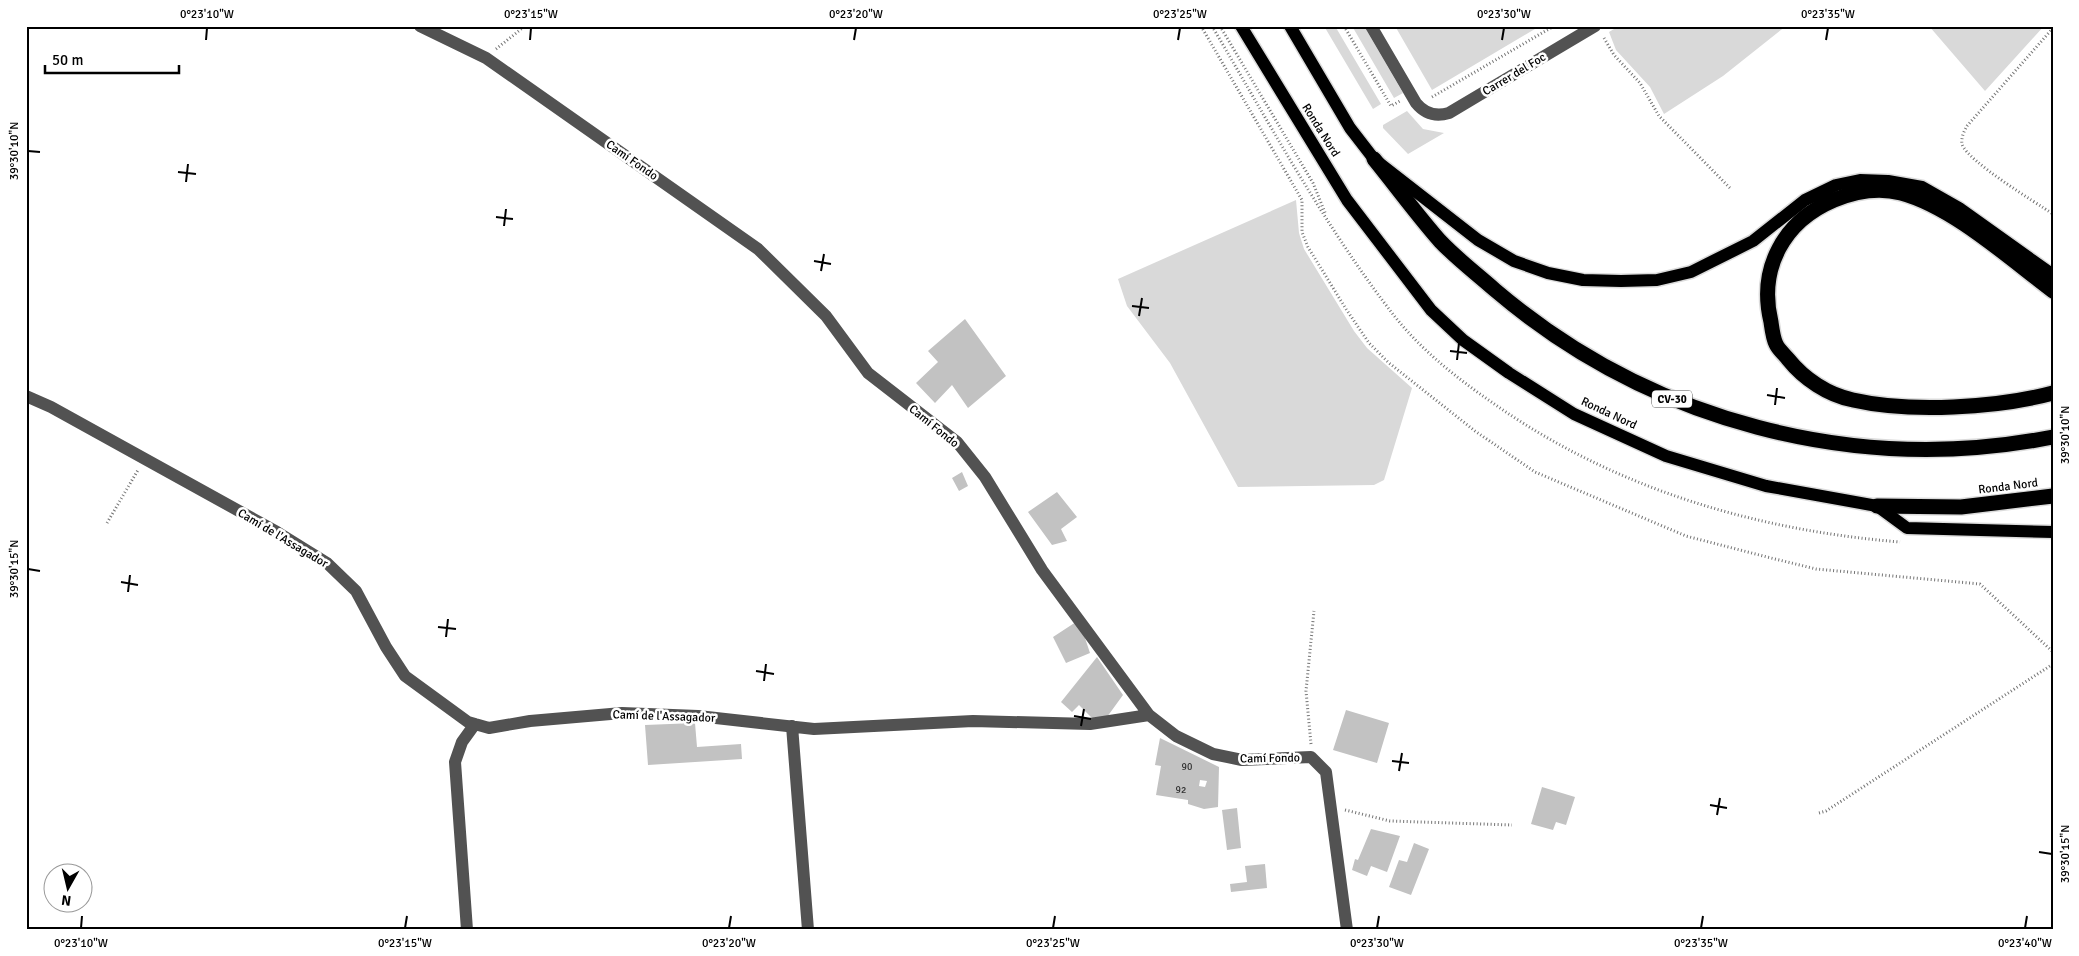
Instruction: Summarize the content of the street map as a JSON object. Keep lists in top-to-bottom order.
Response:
{
  "streets": {
    "highway": ["Ronda Nord", "CV-30"],
    "street": ["Carrer del Foc", "Camí Fondo", "Camí de l'Assagador"]
  },
  "crossings": [
    ["Camí Fondo", "Camí de l'Assagador"]
  ],
  "house_numbers": ["90", "92"],
  "scale_bar": "50 m",
  "north": "bottom",
  "coordinates": [
    "0°23'10\"W",
    "0°23'15\"W",
    "0°23'20\"W",
    "0°23'25\"W",
    "0°23'30\"W",
    "0°23'35\"W",
    "39°30'10\"N",
    "39°30'15\"N",
    "0°23'40\"W"
  ]
}
